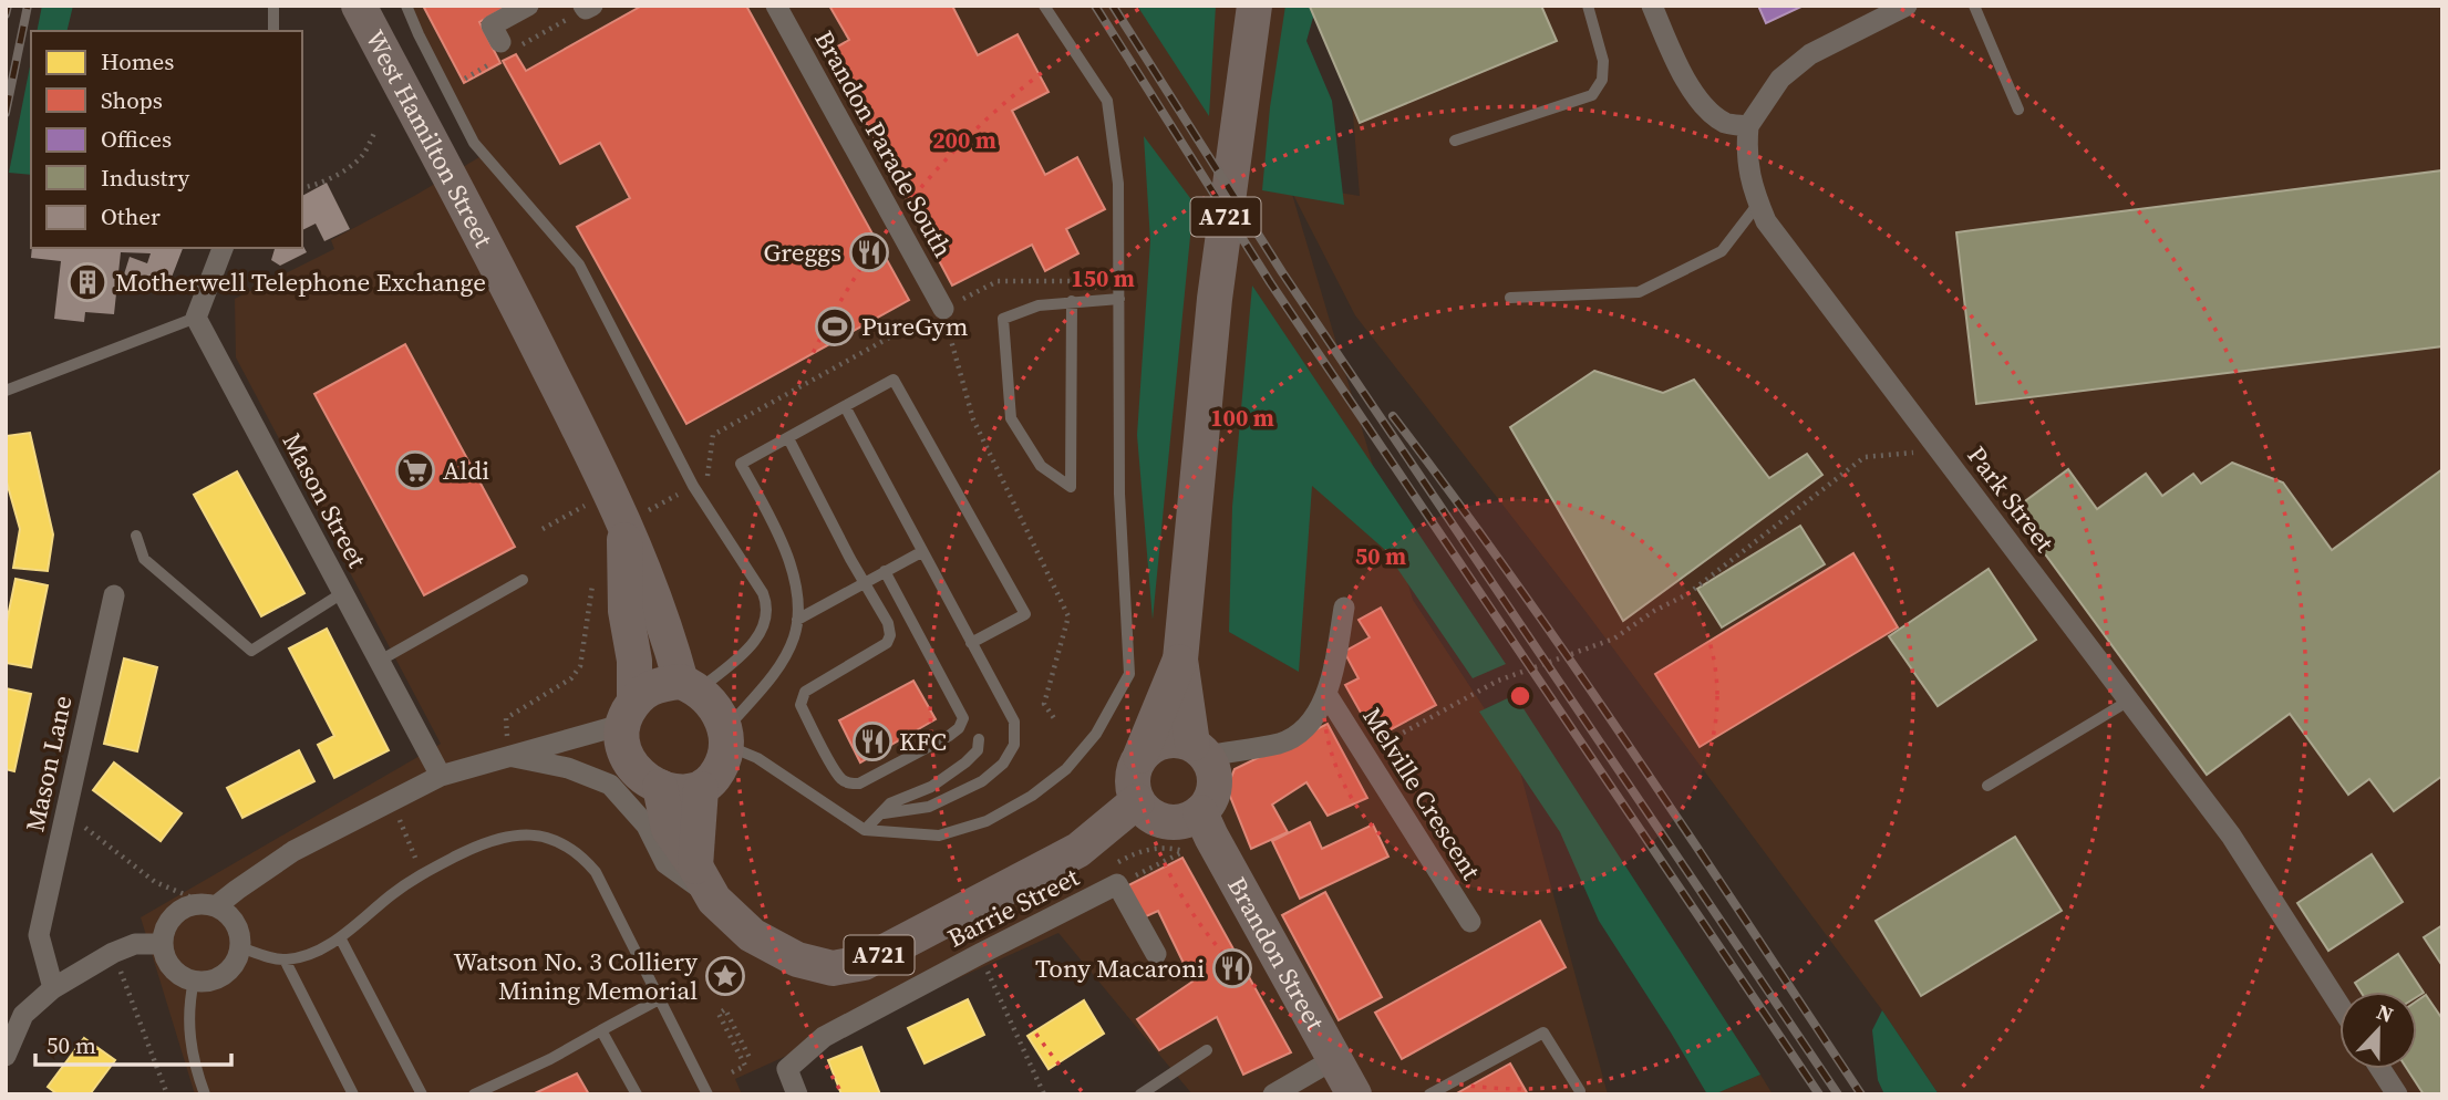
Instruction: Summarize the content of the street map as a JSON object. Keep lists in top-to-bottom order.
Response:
{
  "streets": {
    "main road": ["West Hamilton Street", "A721", "Brandon Street"],
    "street": [
      "Brandon Parade South",
      "Park Street",
      "Mason Street",
      "Mason Lane",
      "Melville Crescent",
      "Barrie Street"
    ]
  },
  "crossings": [
    ["West Hamilton Street", "A721"],
    ["A721", "Brandon Street"]
  ],
  "places": {
    "restaurant": ["Greggs", "KFC", "Tony Macaroni"],
    "building": ["Motherwell Telephone Exchange"],
    "sports": ["PureGym"],
    "supermarket": ["Aldi"],
    "place": ["Watson No. 3 Colliery Mining Memorial"]
  },
  "legend": [
    "Homes",
    "Shops",
    "Offices",
    "Industry",
    "Other"
  ],
  "scale_bar": "50 m",
  "north": "top",
  "rings": [
    "200 m",
    "150 m",
    "100 m",
    "50 m"
  ]
}
